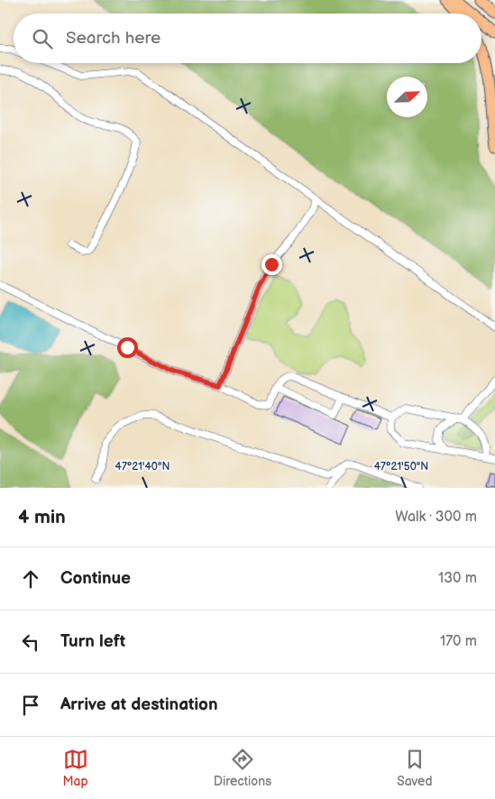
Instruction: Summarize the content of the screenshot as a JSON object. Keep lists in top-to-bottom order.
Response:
{
  "north": "top right",
  "page": {
    "search": "Search here",
    "heading": ["4 min", "Walk · 300 m"],
    "list": [
      ["Continue", "130 m"],
      ["Turn left", "170 m"],
      "Arrive at destination"
    ],
    "nav": ["Map", "Directions", "Saved"]
  },
  "coordinates": ["47°21'40\"N", "47°21'50\"N"]
}
